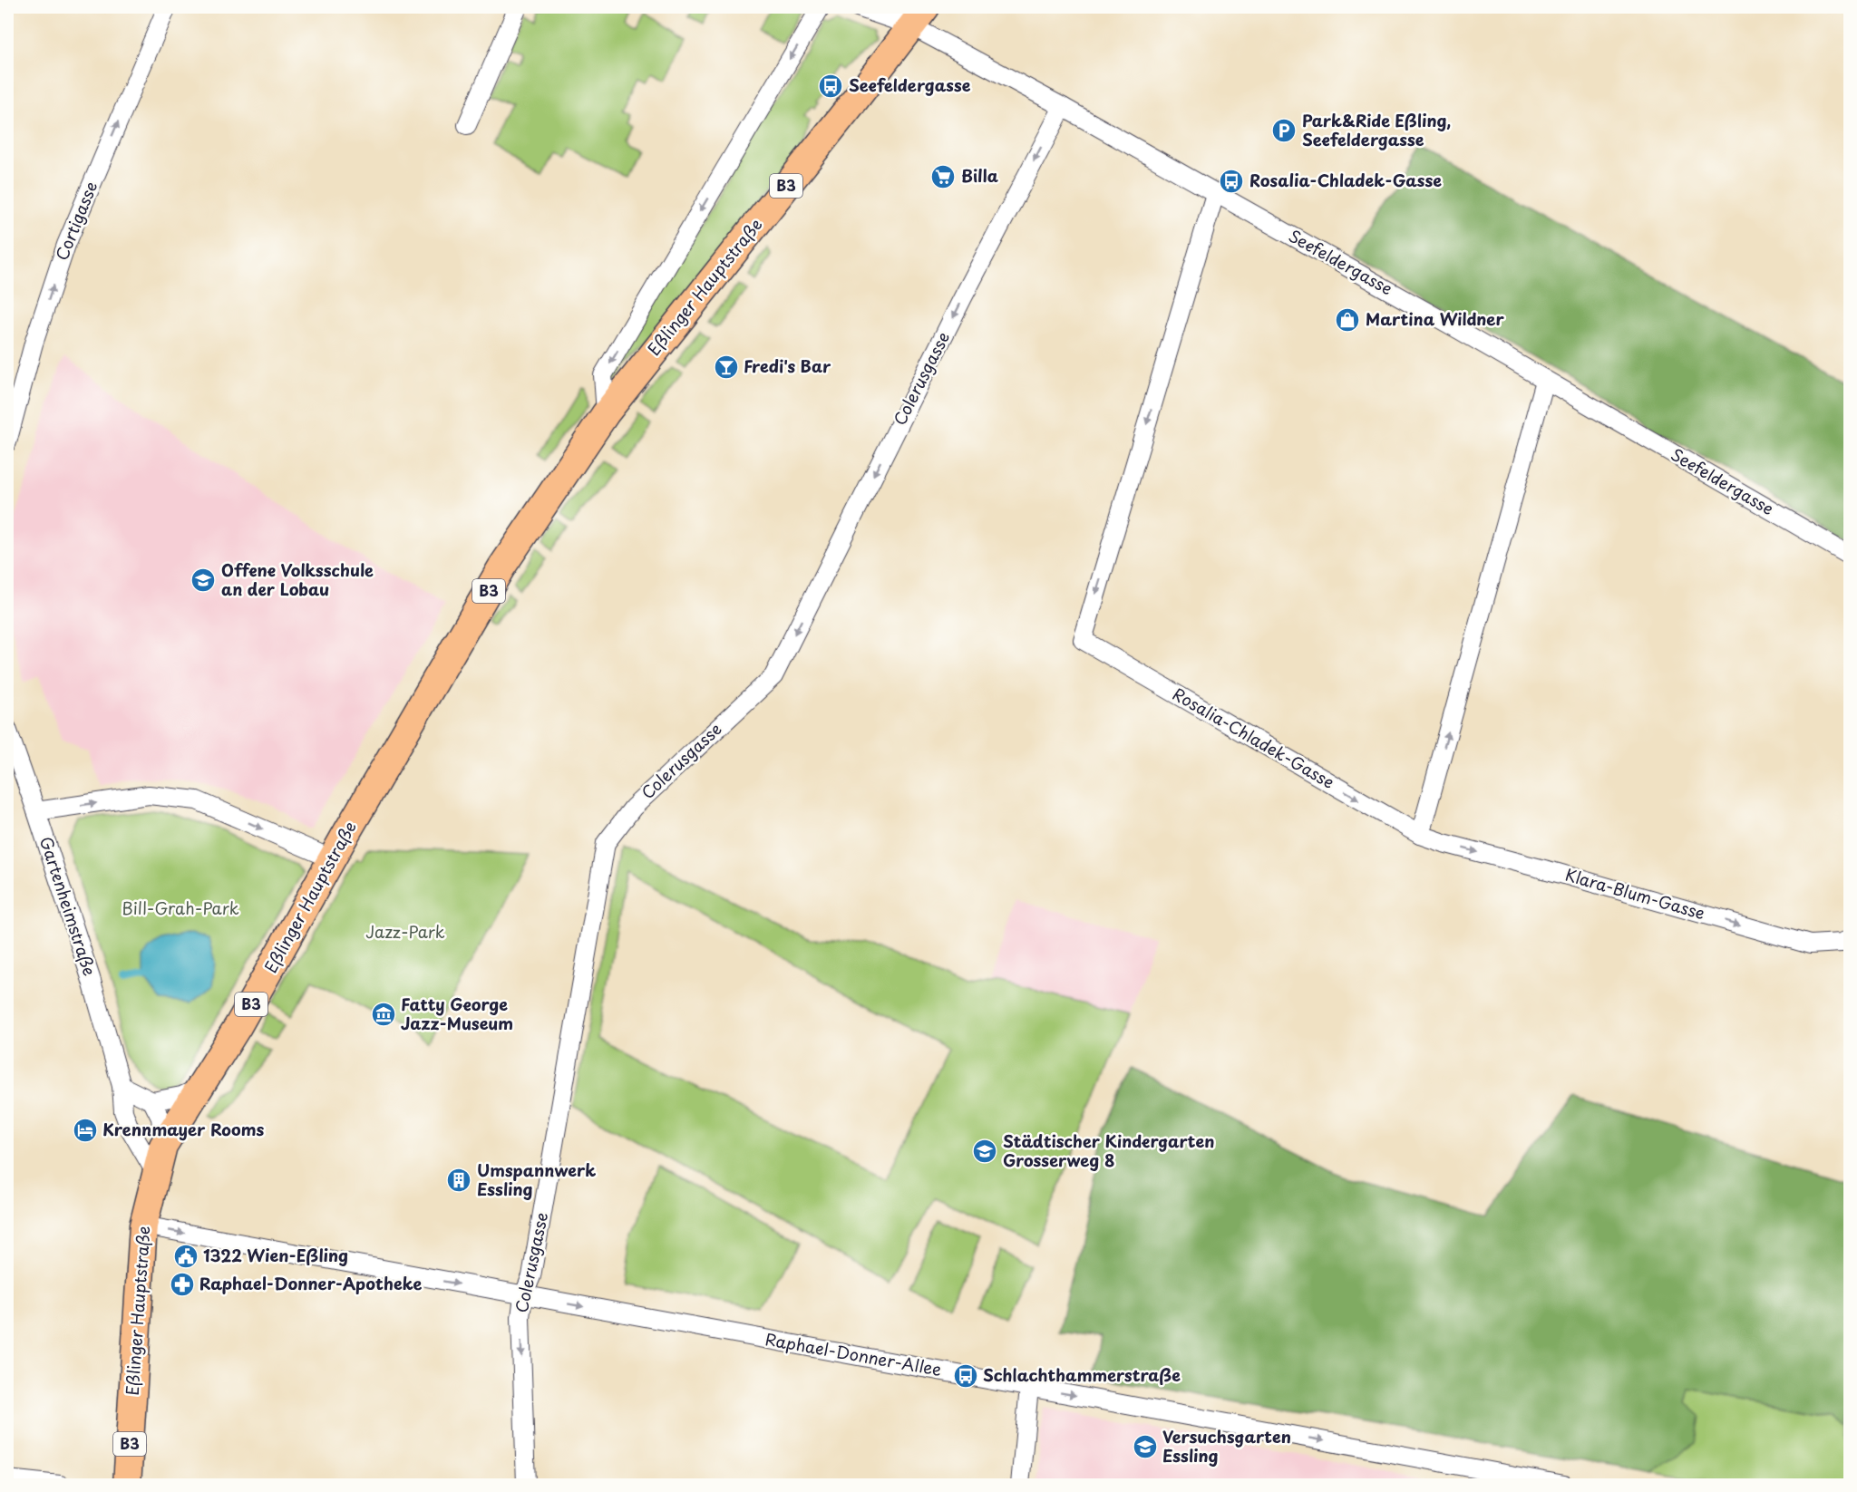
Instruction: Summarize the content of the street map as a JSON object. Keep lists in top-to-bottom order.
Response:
{
  "streets": {
    "main road": ["B3", "Eßlinger Hauptstraße"],
    "street": [
      "Cortigasse",
      "Seefeldergasse",
      "Colerusgasse",
      "Rosalia-Chladek-Gasse",
      "Klara-Blum-Gasse",
      "Gartenheimstraße",
      "Raphael-Donner-Allee"
    ]
  },
  "crossings": [
    ["Seefeldergasse", "Eßlinger Hauptstraße"],
    ["Seefeldergasse", "Colerusgasse"],
    ["Seefeldergasse", "Rosalia-Chladek-Gasse"],
    ["Eßlinger Hauptstraße", "Gartenheimstraße"],
    ["Eßlinger Hauptstraße", "Raphael-Donner-Allee"],
    ["Colerusgasse", "Raphael-Donner-Allee"],
    ["Rosalia-Chladek-Gasse", "Klara-Blum-Gasse"]
  ],
  "one_way": [
    "Cortigasse",
    "Colerusgasse",
    "Klara-Blum-Gasse",
    "Raphael-Donner-Allee"
  ],
  "parks": ["Bill-Grah-Park", "Jazz-Park"],
  "places": {
    "bus stop": ["Seefeldergasse", "Rosalia-Chladek-Gasse", "Schlachthammerstraße"],
    "parking": ["Park&Ride Eßling, Seefeldergasse"],
    "supermarket": ["Billa"],
    "shop": ["Martina Wildner"],
    "bar": ["Fredi's Bar"],
    "school or university": ["Offene Volksschule an der Lobau", "Städtischer Kindergarten Grosserweg 8", "Versuchsgarten Essling"],
    "museum": ["Fatty George Jazz-Museum"],
    "hotel": ["Krennmayer Rooms"],
    "building": ["Umspannwerk Essling"],
    "public building": ["1322 Wien-Eßling"],
    "pharmacy": ["Raphael-Donner-Apotheke"]
  }
}
